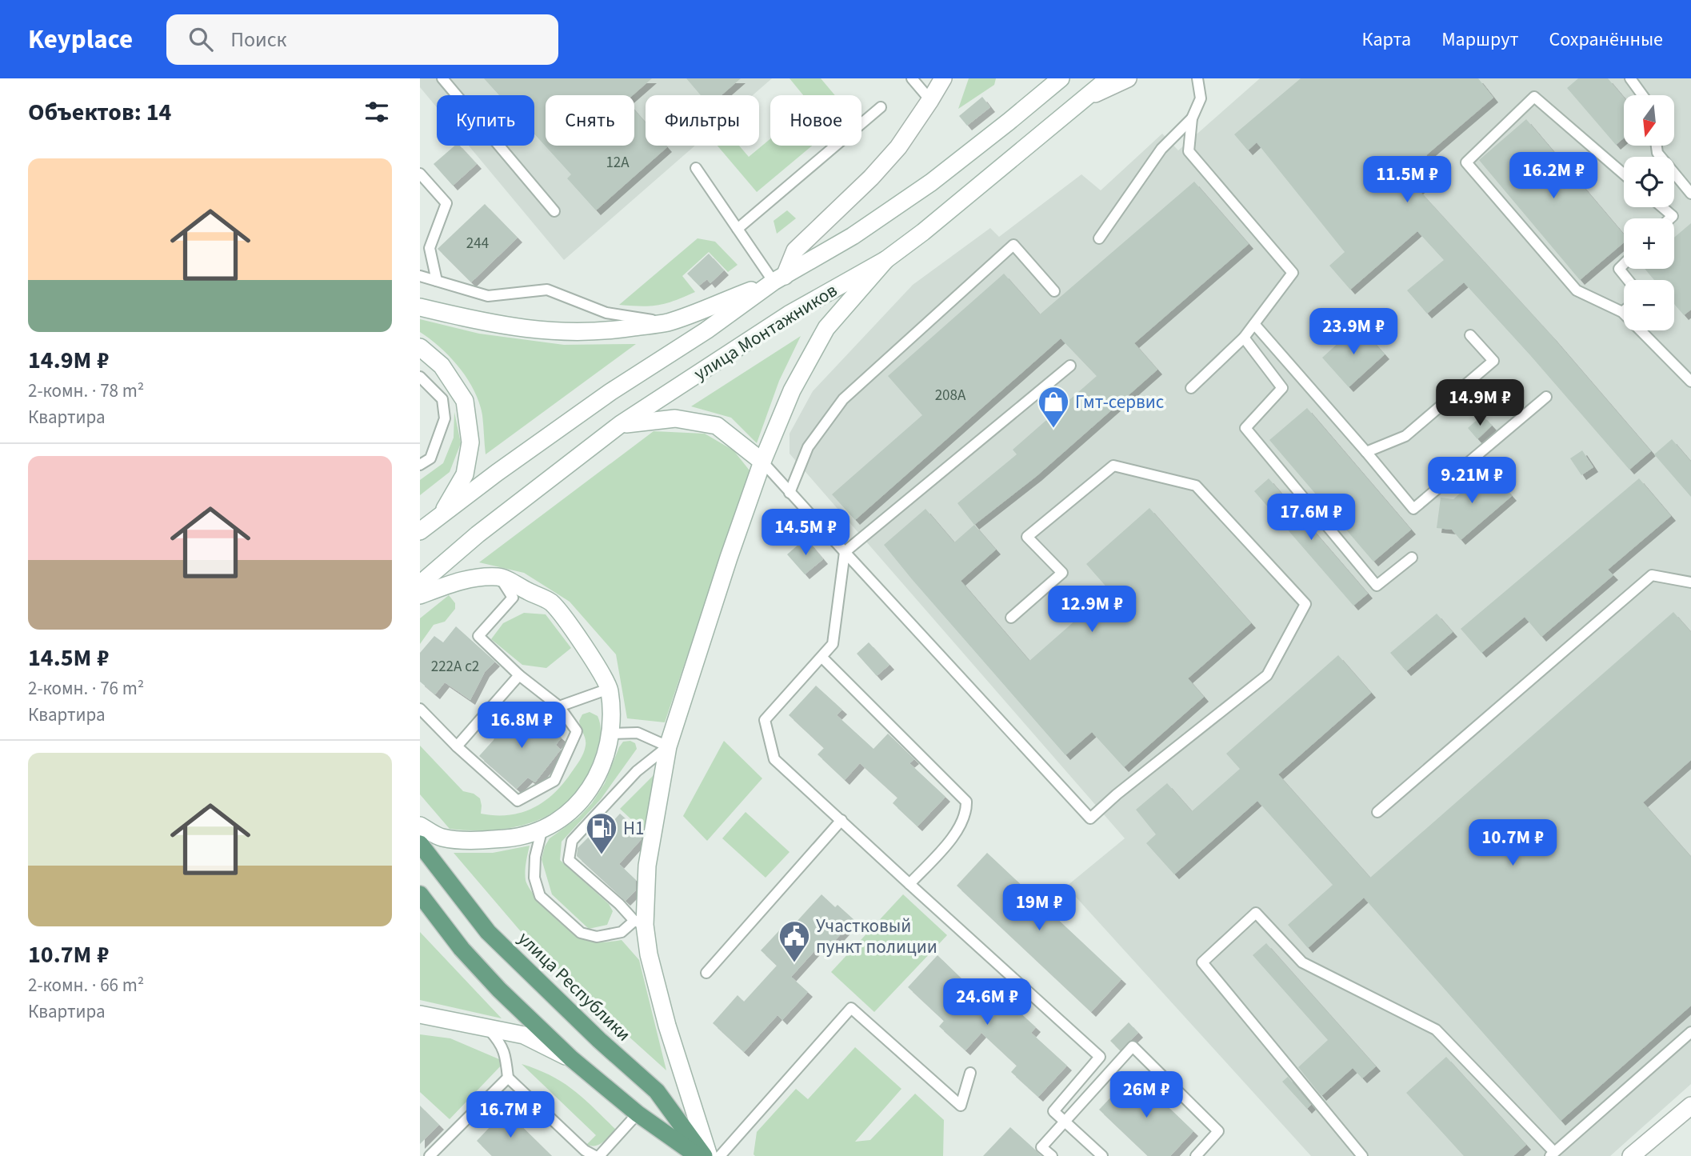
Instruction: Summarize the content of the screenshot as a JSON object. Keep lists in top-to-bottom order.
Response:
{
  "streets": {
    "main road": ["улица Монтажников", "улица Республики"]
  },
  "places": {
    "shop": ["Гмт-сервис"],
    "fuel station": ["Н1"],
    "public building": ["Участковый пункт полиции"]
  },
  "house_numbers": [
    "12А",
    "244",
    "208А",
    "222А с2"
  ],
  "north": "bottom",
  "page": {
    "header": "Keyplace",
    "search": "Поиск",
    "nav": ["Карта", "Маршрут", "Сохранённые"],
    "heading": "Объектов: 14",
    "map_buttons": ["+", "−"],
    "chip": [
      "Купить",
      "Снять",
      "Фильтры",
      "Новое"
    ],
    "list": [
      {
        "name": "14.9M ₽",
        "note": "2-комн. · 78 m² · Квартира"
      },
      {
        "name": "14.5M ₽",
        "note": "2-комн. · 76 m² · Квартира"
      },
      {
        "name": "10.7M ₽",
        "note": "2-комн. · 66 m² · Квартира"
      }
    ],
    "price": [
      "16.2M ₽",
      "11.5M ₽",
      "23.9M ₽",
      "14.9M ₽",
      "9.21M ₽",
      "17.6M ₽",
      "14.5M ₽",
      "12.9M ₽",
      "16.8M ₽",
      "10.7M ₽",
      "19M ₽",
      "24.6M ₽",
      "26M ₽",
      "16.7M ₽"
    ]
  }
}
